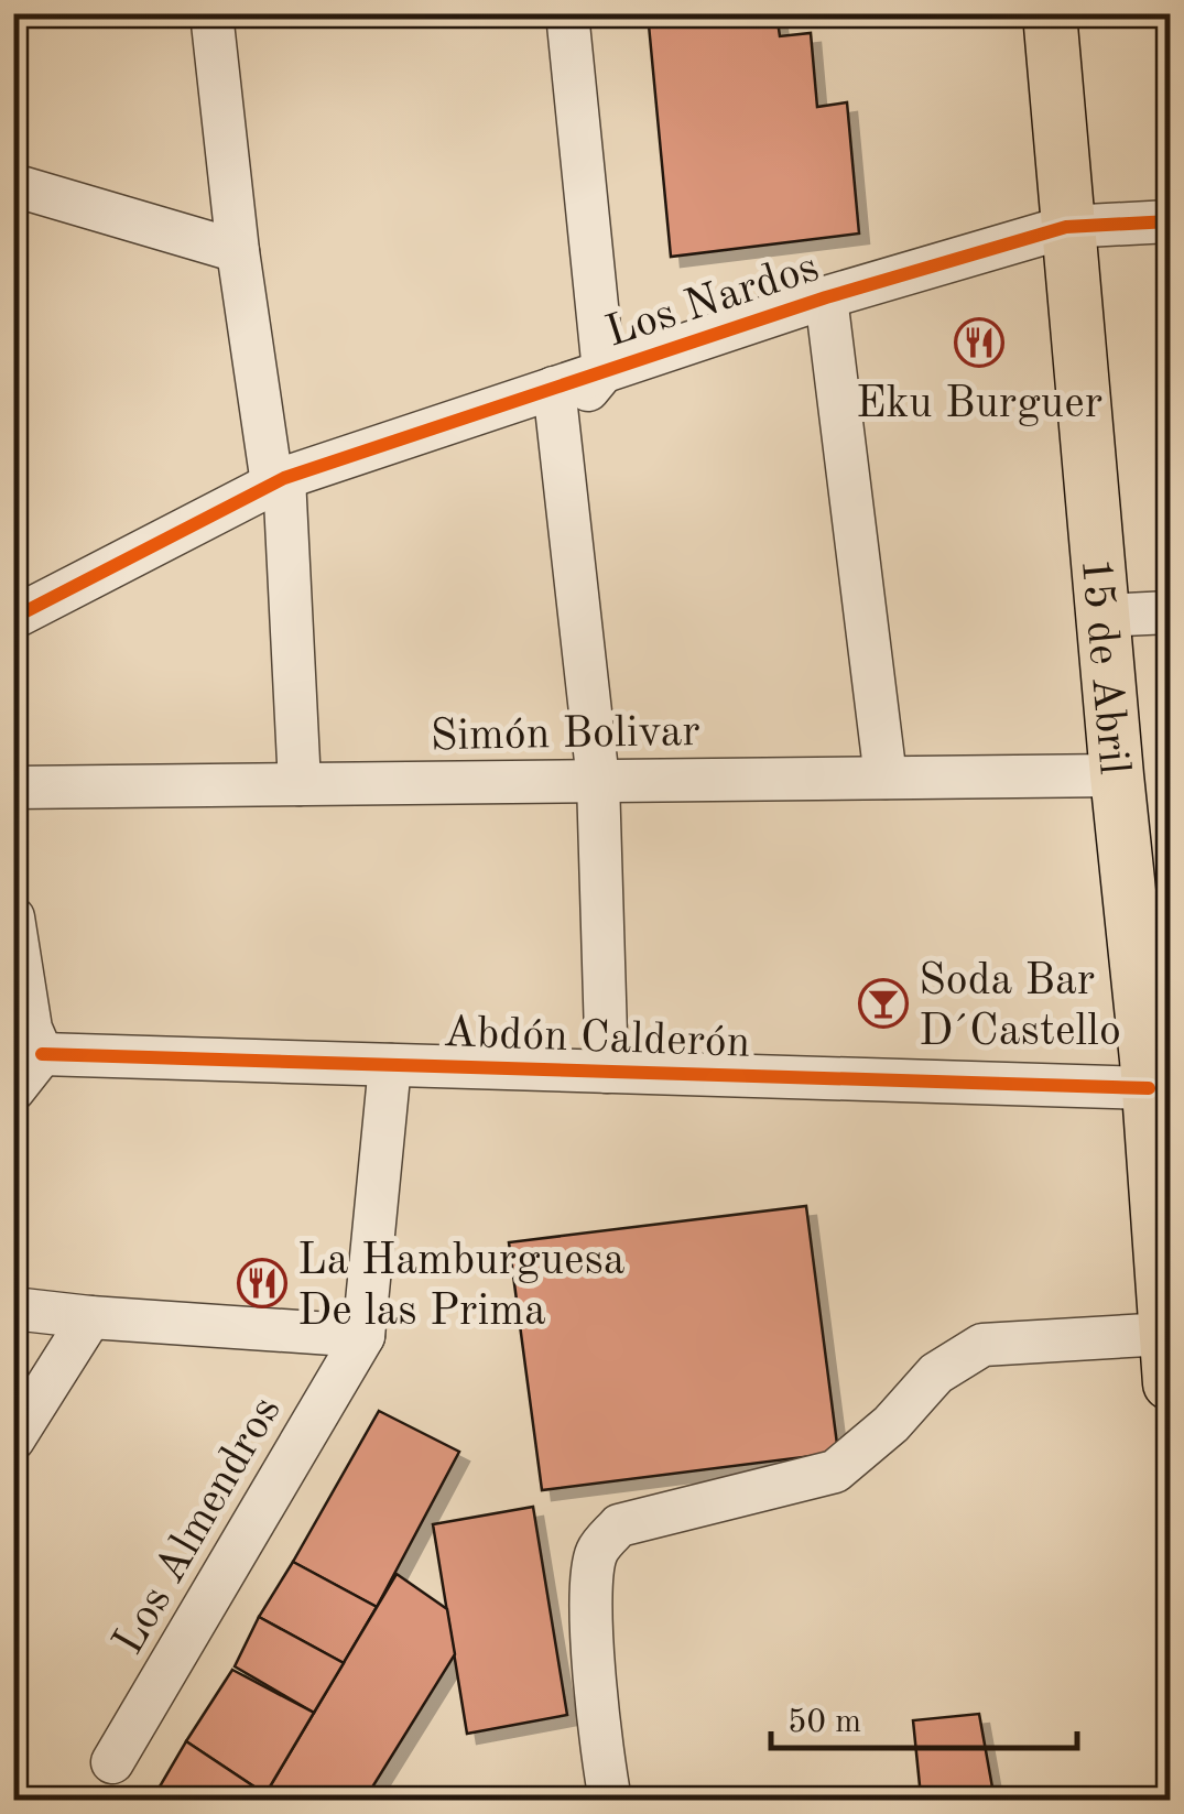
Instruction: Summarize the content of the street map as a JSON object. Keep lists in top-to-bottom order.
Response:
{
  "streets": {
    "main road": ["15 de Abril"],
    "street": [
      "Los Nardos",
      "Simón Bolivar",
      "Abdón Calderón",
      "Los Almendros"
    ]
  },
  "crossings": [
    ["Los Nardos", "15 de Abril"],
    ["15 de Abril", "Simón Bolivar"],
    ["15 de Abril", "Abdón Calderón"]
  ],
  "places": {
    "restaurant": ["Eku Burguer", "La Hamburguesa De las Prima"],
    "bar": ["Soda Bar D´Castello"]
  },
  "scale_bar": "50 m"
}
